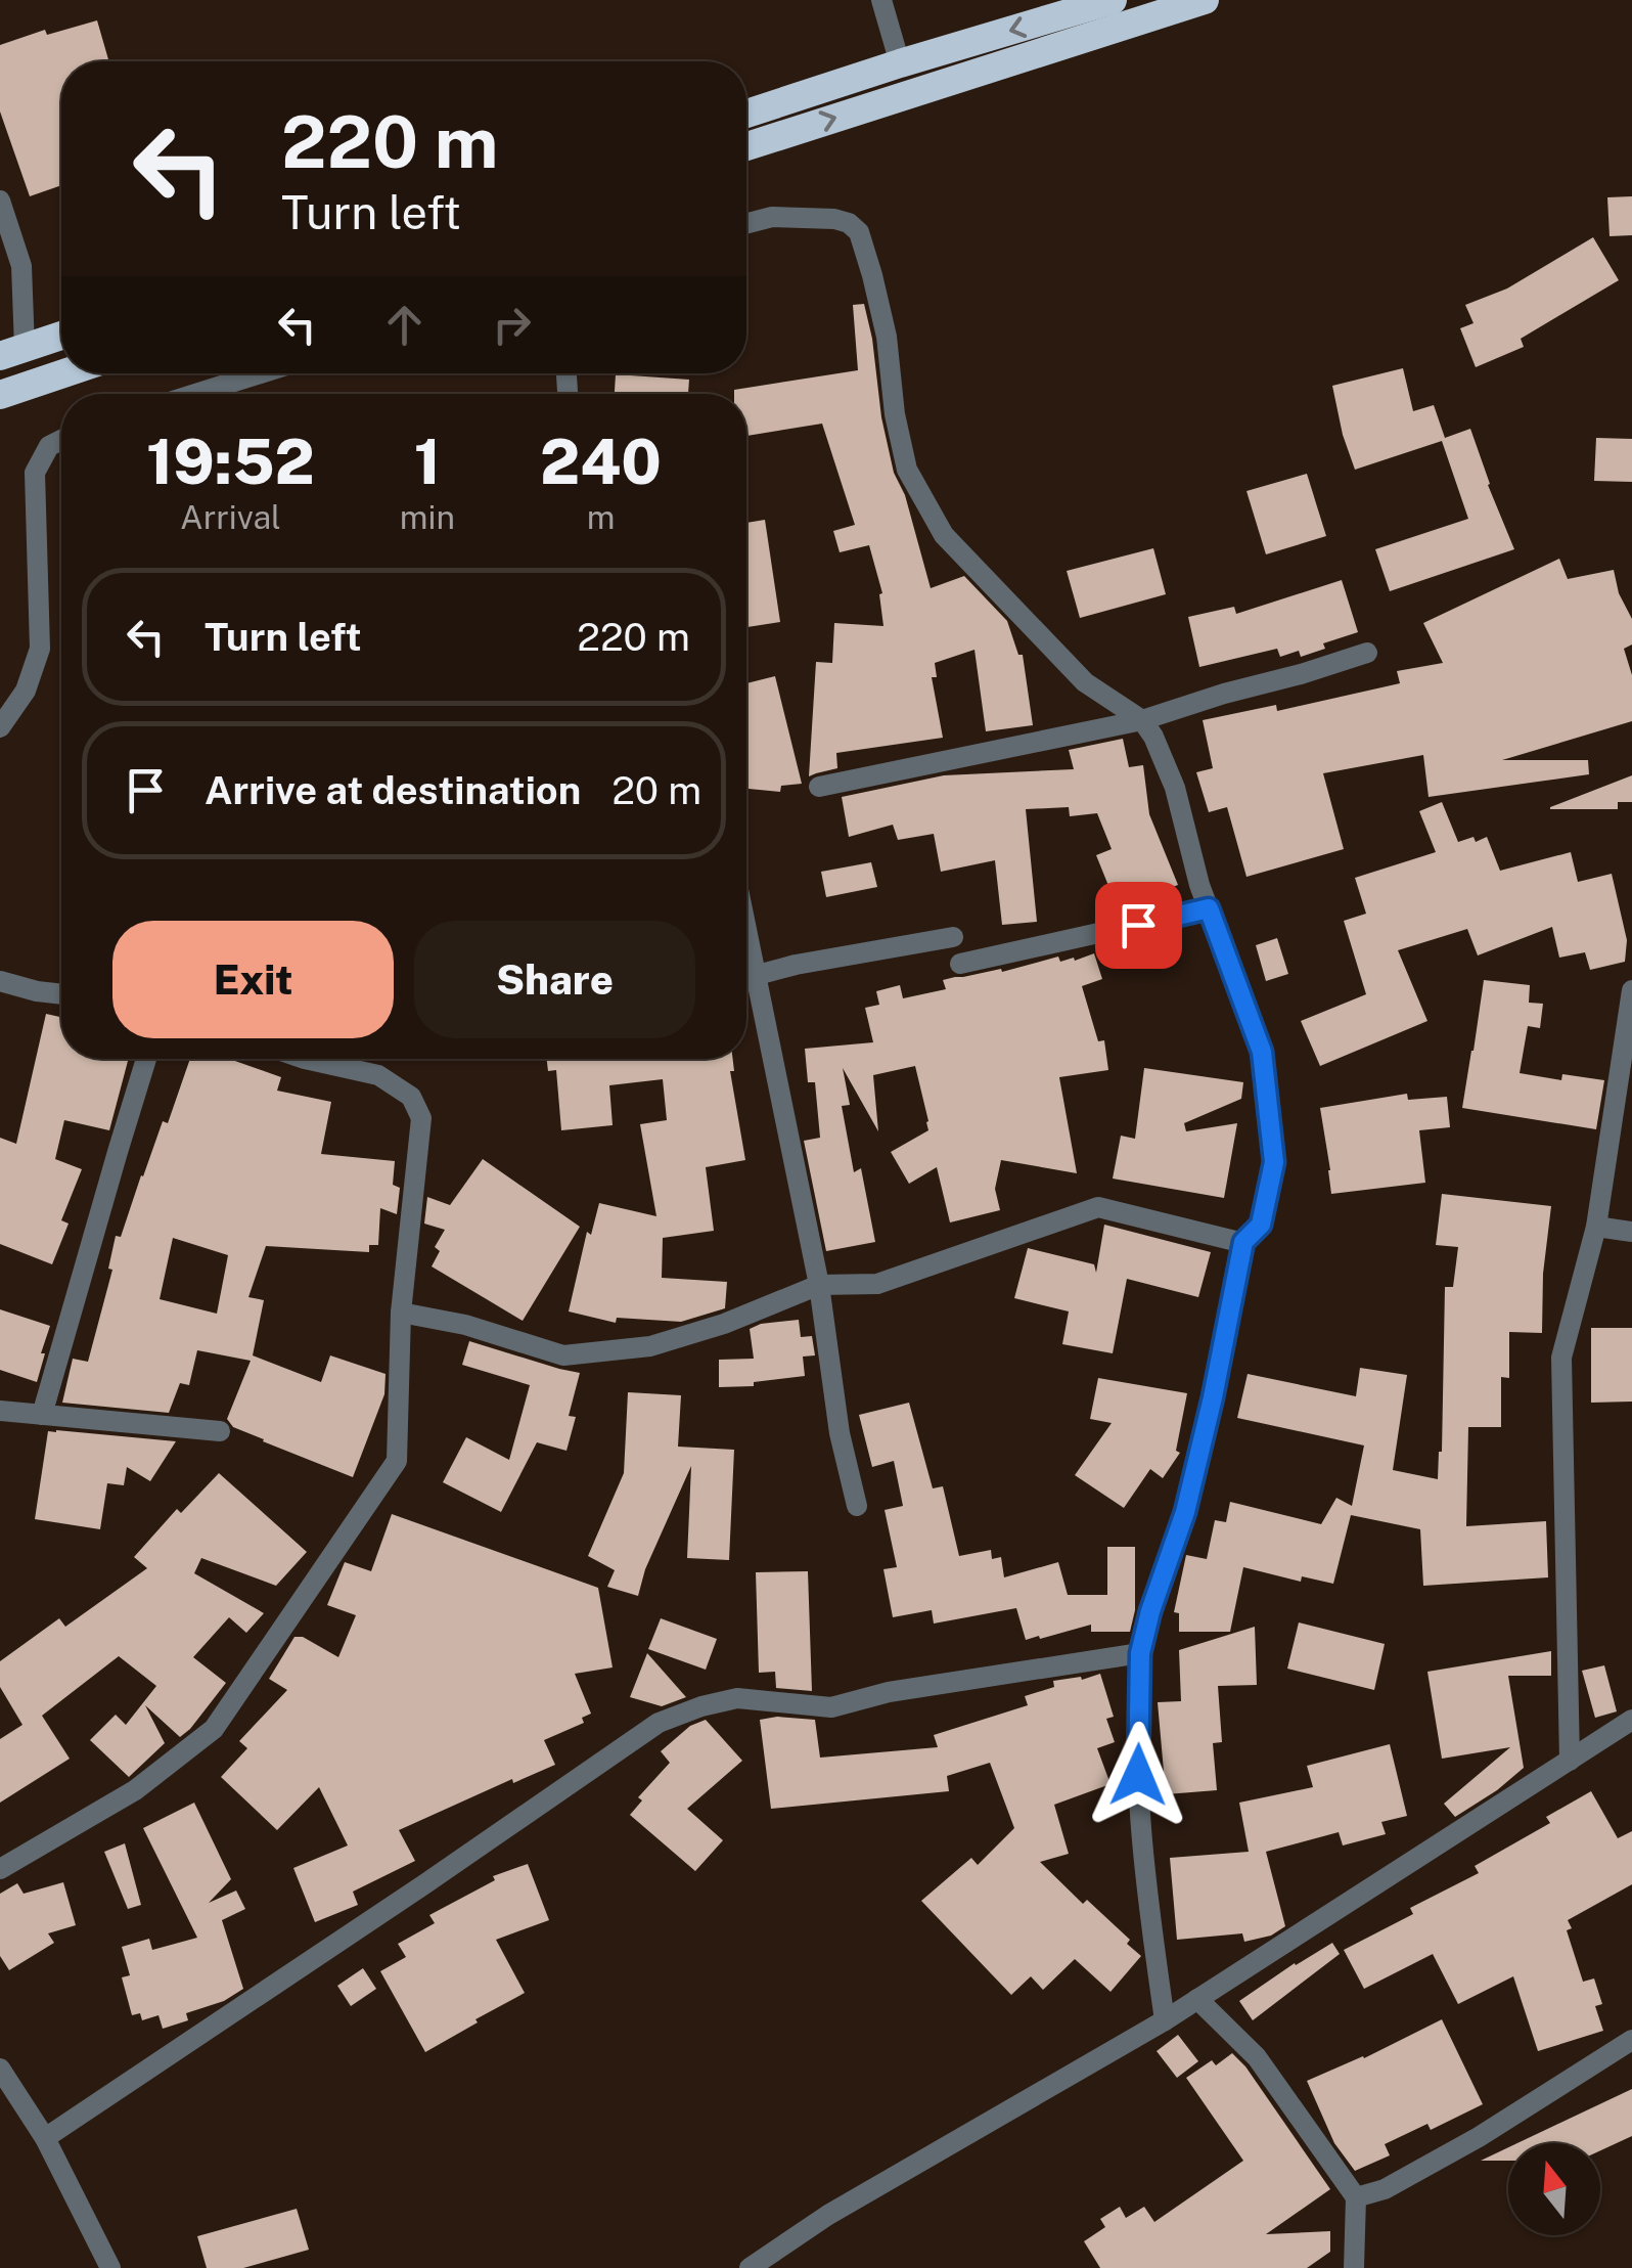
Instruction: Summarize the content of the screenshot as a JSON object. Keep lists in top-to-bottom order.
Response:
{
  "north": "top",
  "page": {
    "turn": ["220 m", "Turn left"],
    "eta": [
      "19:52",
      "Arrival",
      "1",
      "min",
      "240",
      "m"
    ],
    "list": [
      {
        "name": "Turn left",
        "value": "220 m"
      },
      {
        "name": "Arrive at destination",
        "value": "20 m"
      }
    ],
    "buttons": ["Exit", "Share"]
  }
}
